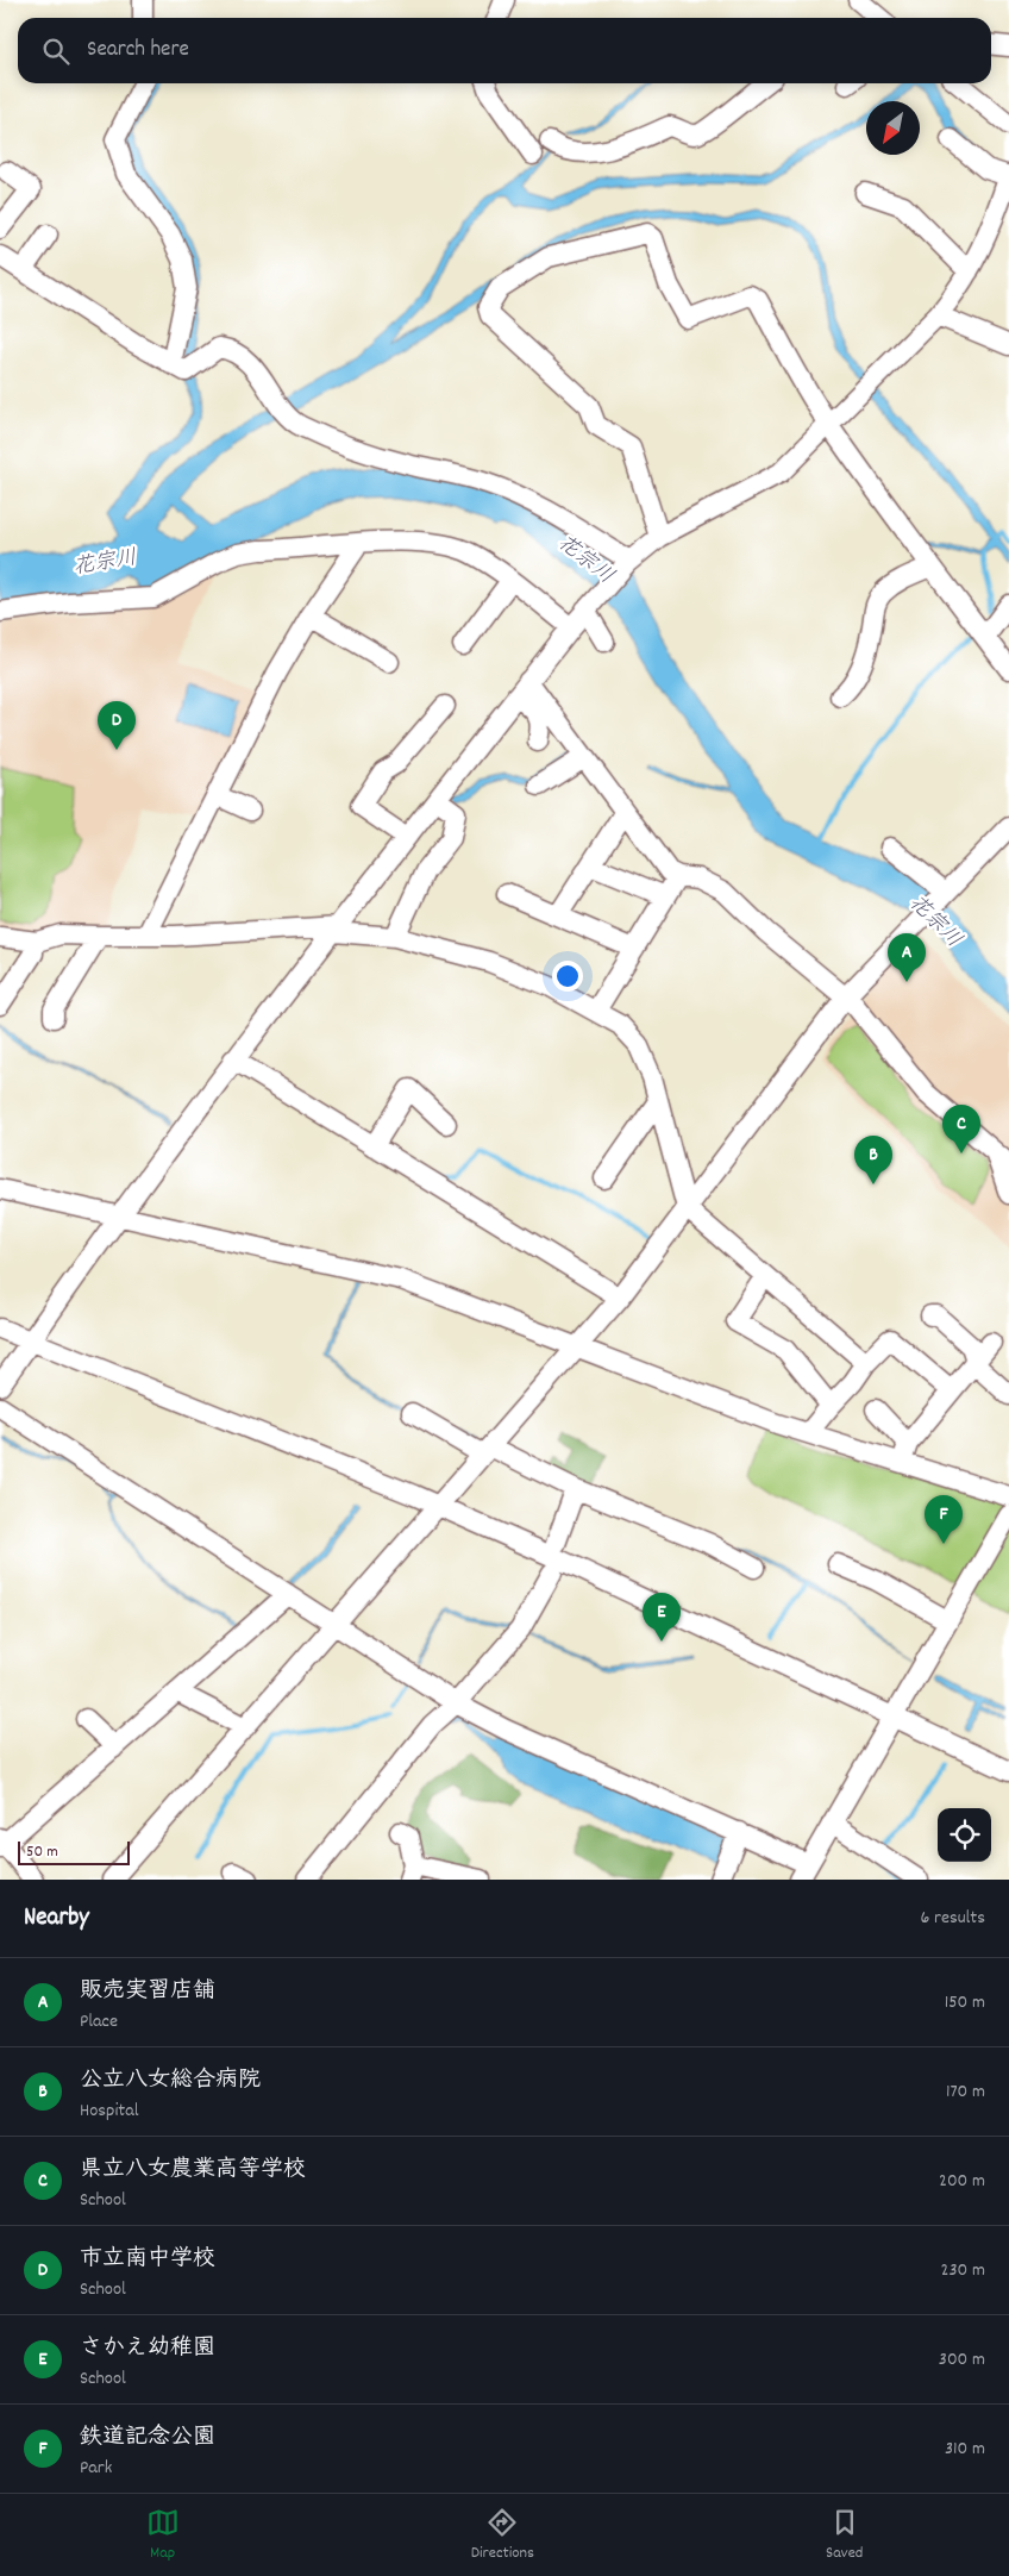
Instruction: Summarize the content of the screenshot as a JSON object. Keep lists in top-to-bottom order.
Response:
{
  "water": ["花宗川"],
  "scale_bar": "50 m",
  "north": "bottom left",
  "page": {
    "search": "Search here",
    "pins": [
      "D",
      "A",
      "C",
      "B",
      "F",
      "E"
    ],
    "scale": "50 m",
    "heading": ["Nearby", "6 results"],
    "list": [
      {
        "mark": "A",
        "name": "販売実習店舗",
        "note": "Place",
        "value": "150 m"
      },
      {
        "mark": "B",
        "name": "公立八女総合病院",
        "note": "Hospital",
        "value": "170 m"
      },
      {
        "mark": "C",
        "name": "県立八女農業高等学校",
        "note": "School",
        "value": "200 m"
      },
      {
        "mark": "D",
        "name": "市立南中学校",
        "note": "School",
        "value": "230 m"
      },
      {
        "mark": "E",
        "name": "さかえ幼稚園",
        "note": "School",
        "value": "300 m"
      },
      {
        "mark": "F",
        "name": "鉄道記念公園",
        "note": "Park",
        "value": "310 m"
      }
    ],
    "nav": ["Map", "Directions", "Saved"]
  }
}
